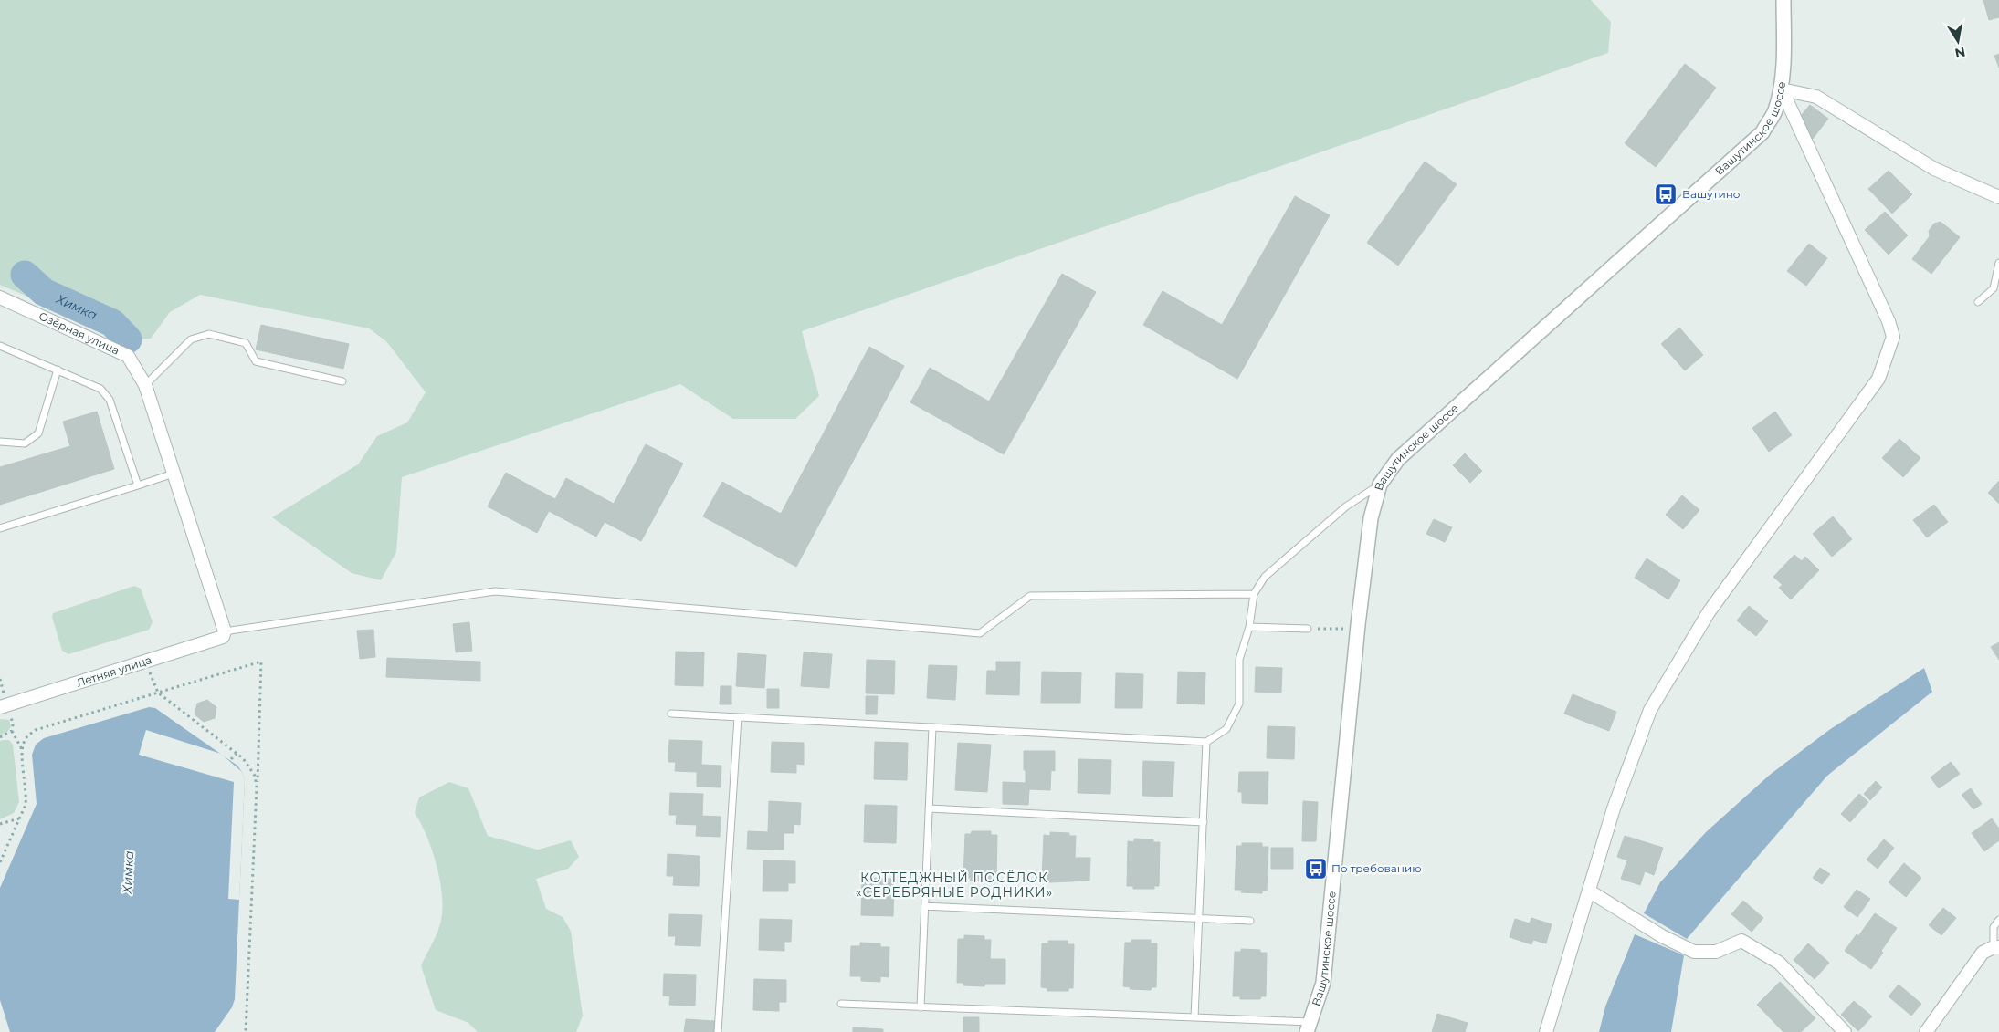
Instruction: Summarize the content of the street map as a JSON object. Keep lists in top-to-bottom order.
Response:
{
  "streets": {
    "street": ["Вашутинское шоссе", "Озёрная улица", "Летняя улица"]
  },
  "districts": ["КОТТЕДЖНЫЙ ПОСЁЛОК «СЕРЕБРЯНЫЕ РОДНИКИ»"],
  "water": ["Химка"],
  "places": {
    "bus stop": ["Вашутино", "По требованию"]
  },
  "north": "bottom"
}
